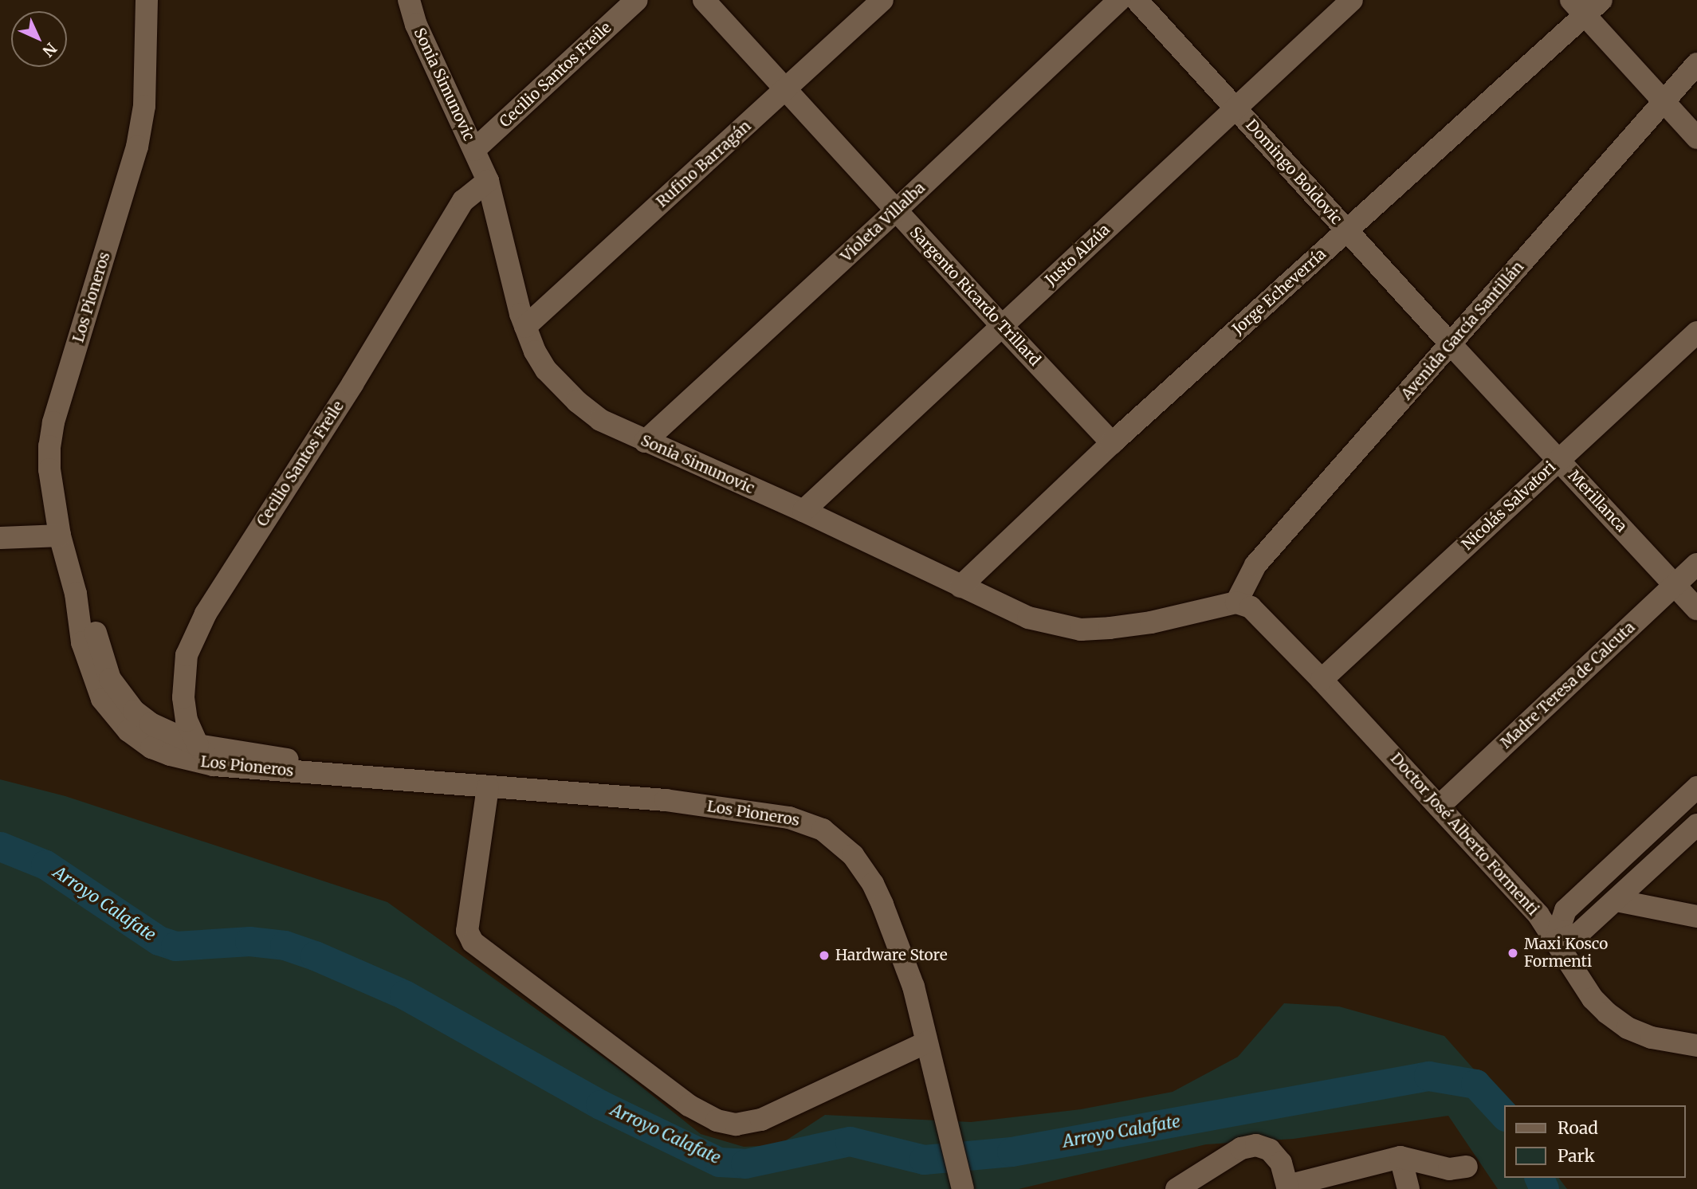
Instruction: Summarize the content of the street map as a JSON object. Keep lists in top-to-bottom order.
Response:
{
  "streets": {
    "street": [
      "Cecilio Santos Freile",
      "Sonia Simunovic",
      "Rufino Barragán",
      "Domingo Boldovic",
      "Violeta Villalba",
      "Justo Alzúa",
      "Jorge Echeverría",
      "Sargento Ricardo Trillard",
      "Los Pioneros",
      "Avenida García Santillán",
      "Merillanca",
      "Nicolás Salvatori",
      "Madre Teresa de Calcuta",
      "Doctor José Alberto Formenti"
    ]
  },
  "crossings": [
    ["Cecilio Santos Freile", "Sonia Simunovic"],
    ["Cecilio Santos Freile", "Los Pioneros"],
    ["Sonia Simunovic", "Rufino Barragán"],
    ["Sonia Simunovic", "Violeta Villalba"],
    ["Sonia Simunovic", "Justo Alzúa"],
    ["Sonia Simunovic", "Jorge Echeverría"],
    ["Sonia Simunovic", "Avenida García Santillán"],
    ["Sonia Simunovic", "Doctor José Alberto Formenti"],
    ["Rufino Barragán", "Sargento Ricardo Trillard"],
    ["Domingo Boldovic", "Justo Alzúa"],
    ["Domingo Boldovic", "Jorge Echeverría"],
    ["Domingo Boldovic", "Avenida García Santillán"],
    ["Domingo Boldovic", "Merillanca"],
    ["Violeta Villalba", "Sargento Ricardo Trillard"],
    ["Justo Alzúa", "Sargento Ricardo Trillard"],
    ["Jorge Echeverría", "Sargento Ricardo Trillard"],
    ["Avenida García Santillán", "Merillanca"],
    ["Avenida García Santillán", "Doctor José Alberto Formenti"],
    ["Merillanca", "Nicolás Salvatori"],
    ["Merillanca", "Madre Teresa de Calcuta"],
    ["Nicolás Salvatori", "Doctor José Alberto Formenti"],
    ["Madre Teresa de Calcuta", "Doctor José Alberto Formenti"]
  ],
  "water": ["Arroyo Calafate"],
  "places": ["Maxi Kosco Formenti", "Hardware Store"],
  "legend": ["Road", "Park"],
  "north": "bottom right"
}
